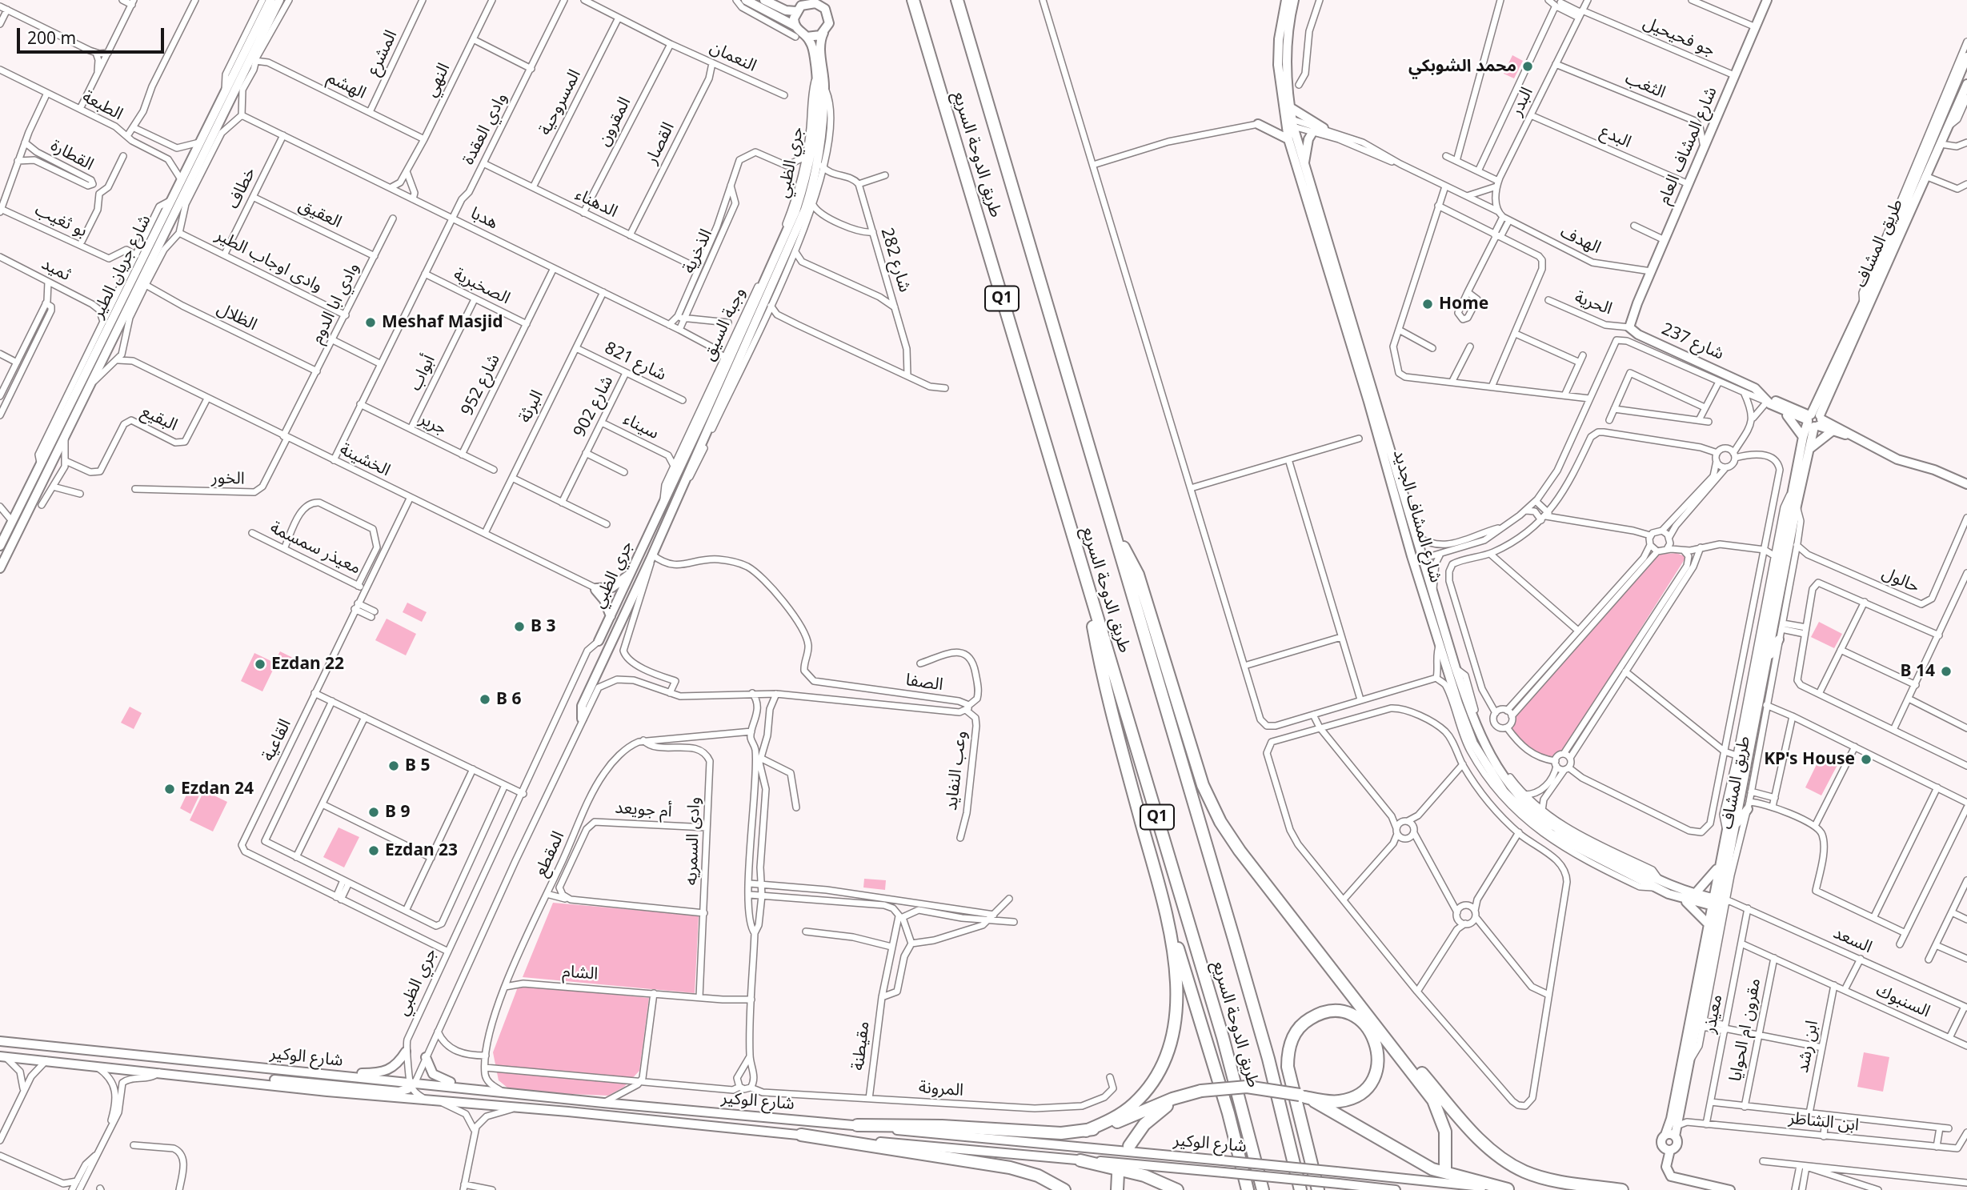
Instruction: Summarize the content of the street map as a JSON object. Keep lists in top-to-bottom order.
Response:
{
  "streets": {
    "highway": ["طريق الدوحة السريع", "Q1"],
    "street": [
      "جو فحيحيل",
      "المشرع",
      "النعمان",
      "النهي",
      "الهشم",
      "الثغب",
      "البدر",
      "المسروحية",
      "الطبعة",
      "المقرون",
      "وادي العقدة",
      "البدع",
      "القصار",
      "شارع المشاف العام",
      "القطارة",
      "جري الظبي",
      "خطاف",
      "الدهناء",
      "العقيق",
      "هدبا",
      "بو ثغيب",
      "الهدف",
      "طريق المشاف",
      "الذخرية",
      "شارع 282",
      "وادى اوجاب الطير",
      "شارع جريان الطير",
      "ثميد",
      "الصخبرية",
      "وادي ابا الدوم",
      "الحرية",
      "الظلال",
      "وجبة السيق",
      "شارع 237",
      "شارع 821",
      "أبواب",
      "شارع 952",
      "البرثة",
      "شارع 902",
      "البقيع",
      "جرير",
      "سيناء",
      "الخشينة",
      "الخور",
      "شارع المشاف الجديد",
      "معيذر سمسمة",
      "حالول",
      "الصفا",
      "القاعية",
      "وعب النفايد",
      "أم جويعد",
      "وادى السمريه",
      "المقطع",
      "السعد",
      "الشام",
      "السنبوك",
      "معيذر",
      "مقرون ام الحوايا",
      "مقيطنة",
      "ابن رشد",
      "شارع الوكير",
      "المرونة",
      "ابن الشاطر"
    ]
  },
  "crossings": [
    ["جو فحيحيل", "البدر"],
    ["جو فحيحيل", "شارع المشاف العام"],
    ["المشرع", "الهشم"],
    ["النعمان", "المسروحية"],
    ["النعمان", "المقرون"],
    ["النعمان", "القصار"],
    ["النهي", "الهشم"],
    ["الهشم", "شارع جريان الطير"],
    ["الثغب", "البدر"],
    ["الثغب", "شارع المشاف العام"],
    ["البدر", "البدع"],
    ["المسروحية", "الدهناء"],
    ["الطبعة", "شارع جريان الطير"],
    ["المقرون", "الدهناء"],
    ["وادي العقدة", "الدهناء"],
    ["وادي العقدة", "هدبا"],
    ["وادي العقدة", "الصخبرية"],
    ["وادي العقدة", "جرير"],
    ["وادي العقدة", "الخشينة"],
    ["البدع", "شارع المشاف العام"],
    ["القصار", "الدهناء"],
    ["شارع المشاف العام", "الهدف"],
    ["شارع المشاف العام", "الحرية"],
    ["شارع المشاف العام", "شارع 237"],
    ["جري الظبي", "وجبة السيق"],
    ["جري الظبي", "الصفا"],
    ["جري الظبي", "القاعية"],
    ["جري الظبي", "شارع الوكير"],
    ["خطاف", "العقيق"],
    ["خطاف", "هدبا"],
    ["خطاف", "وادى اوجاب الطير"],
    ["الدهناء", "الذخرية"],
    ["العقيق", "وادي ابا الدوم"],
    ["هدبا", "الذخرية"],
    ["هدبا", "شارع جريان الطير"],
    ["هدبا", "وجبة السيق"],
    ["هدبا", "شارع 952"],
    ["هدبا", "البرثة"],
    ["طريق المشاف", "شارع 237"],
    ["طريق المشاف", "شارع المشاف الجديد"],
    ["طريق المشاف", "حالول"],
    ["طريق المشاف", "السعد"],
    ["الذخرية", "وجبة السيق"],
    ["وادى اوجاب الطير", "شارع جريان الطير"],
    ["وادى اوجاب الطير", "وادي ابا الدوم"],
    ["شارع جريان الطير", "الظلال"],
    ["شارع جريان الطير", "الخشينة"],
    ["الصخبرية", "أبواب"],
    ["الصخبرية", "شارع 952"],
    ["وادي ابا الدوم", "الظلال"],
    ["وادي ابا الدوم", "الخشينة"],
    ["وادي ابا الدوم", "الخور"],
    ["الحرية", "شارع 237"],
    ["وجبة السيق", "سيناء"],
    ["شارع 821", "البرثة"],
    ["شارع 821", "شارع 902"],
    ["أبواب", "جرير"],
    ["شارع 952", "جرير"],
    ["البرثة", "الخشينة"],
    ["شارع 902", "سيناء"],
    ["البقيع", "الخشينة"],
    ["الخشينة", "الخور"],
    ["الخشينة", "القاعية"],
    ["شارع المشاف الجديد", "السعد"],
    ["معيذر سمسمة", "القاعية"],
    ["الصفا", "وعب النفايد"],
    ["أم جويعد", "وادى السمريه"],
    ["وادى السمريه", "المقطع"],
    ["وادى السمريه", "الشام"],
    ["المقطع", "الشام"],
    ["المقطع", "المرونة"],
    ["السعد", "معيذر"],
    ["السنبوك", "معيذر"],
    ["السنبوك", "مقرون ام الحوايا"],
    ["السنبوك", "ابن رشد"],
    ["معيذر", "ابن الشاطر"],
    ["مقيطنة", "المرونة"]
  ],
  "places": [
    "محمد الشوبكي",
    "Home",
    "Meshaf Masjid",
    "B 3",
    "Ezdan 22",
    "B 14",
    "B 6",
    "KP's House",
    "B 5",
    "Ezdan 24",
    "B 9",
    "Ezdan 23"
  ],
  "scale_bar": "200 m"
}
